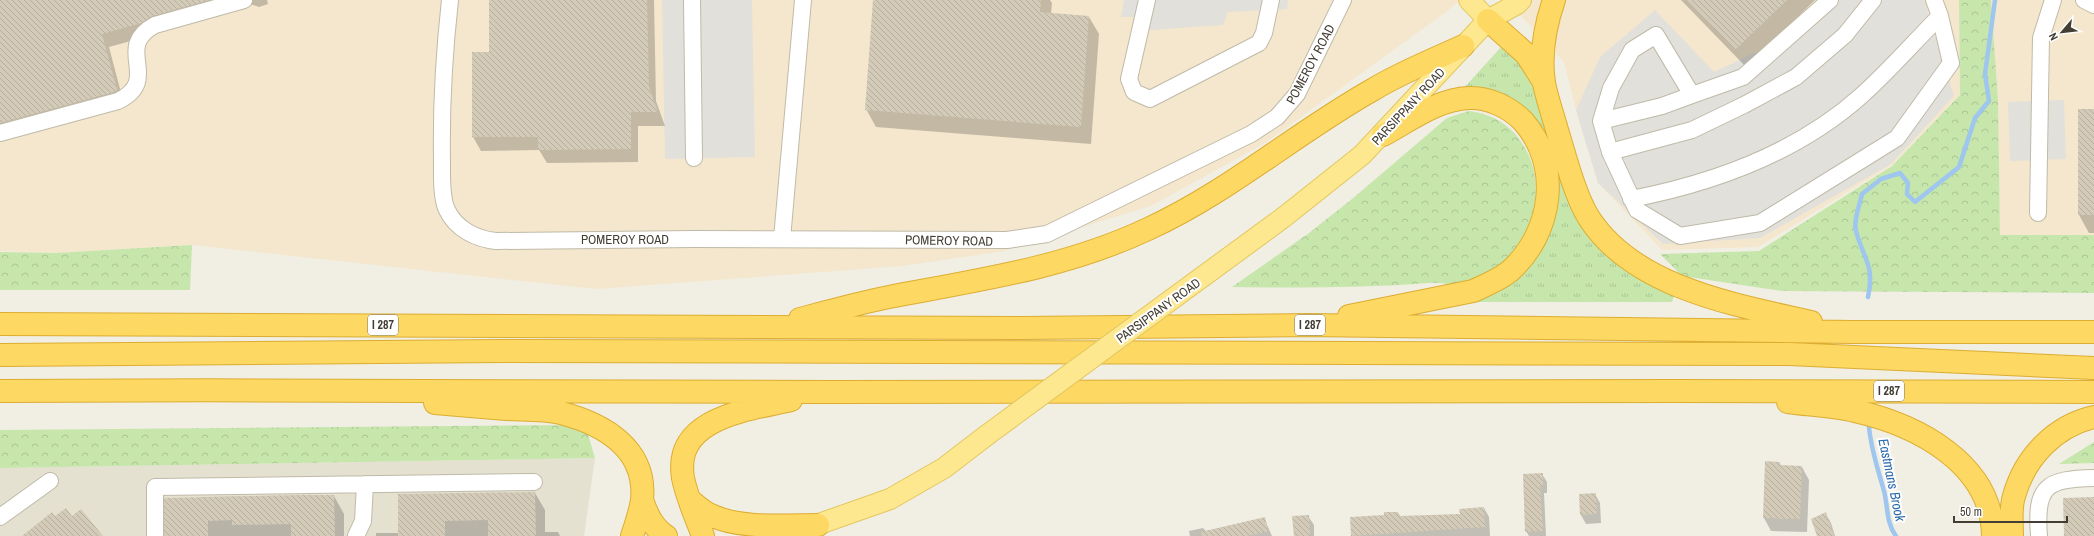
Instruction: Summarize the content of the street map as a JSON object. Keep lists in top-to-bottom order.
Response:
{
  "streets": {
    "highway": ["I 287"],
    "main road": ["PARSIPPANY ROAD"],
    "street": ["POMEROY ROAD"]
  },
  "water": ["Eastmans Brook"],
  "scale_bar": "50 m",
  "north": "bottom left"
}
